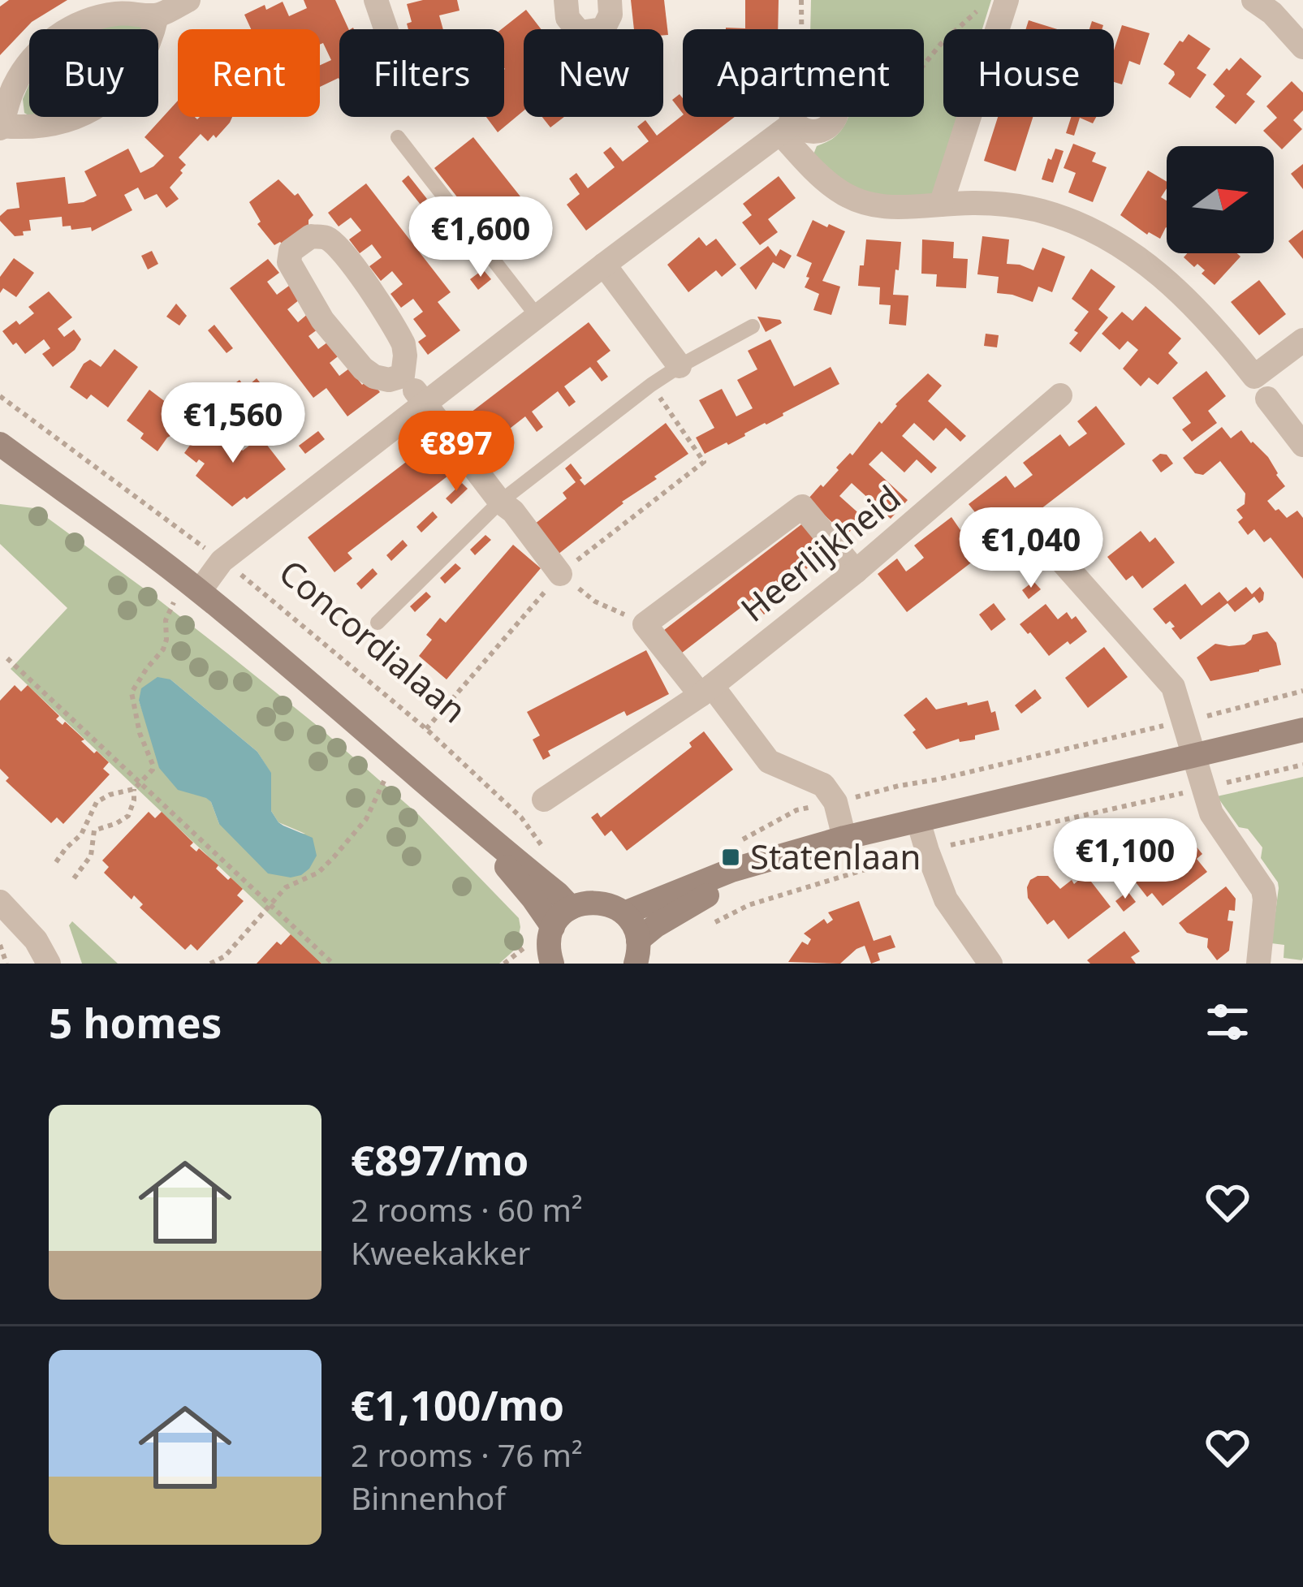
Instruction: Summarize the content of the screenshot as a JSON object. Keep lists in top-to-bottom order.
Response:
{
  "streets": {
    "street": ["Heerlijkheid"],
    "path": ["Concordialaan"]
  },
  "places": {
    "transit": ["Statenlaan"]
  },
  "north": "right",
  "page": {
    "chip": [
      "Buy",
      "Rent",
      "Filters",
      "New",
      "Apartment",
      "House"
    ],
    "price": [
      "€1,600",
      "€1,560",
      "€897",
      "€1,040",
      "€1,100"
    ],
    "heading": "5 homes",
    "list": [
      {
        "name": "€897/mo",
        "note": "2 rooms · 60 m² · Kweekakker"
      },
      {
        "name": "€1,100/mo",
        "note": "2 rooms · 76 m² · Binnenhof"
      }
    ]
  }
}
